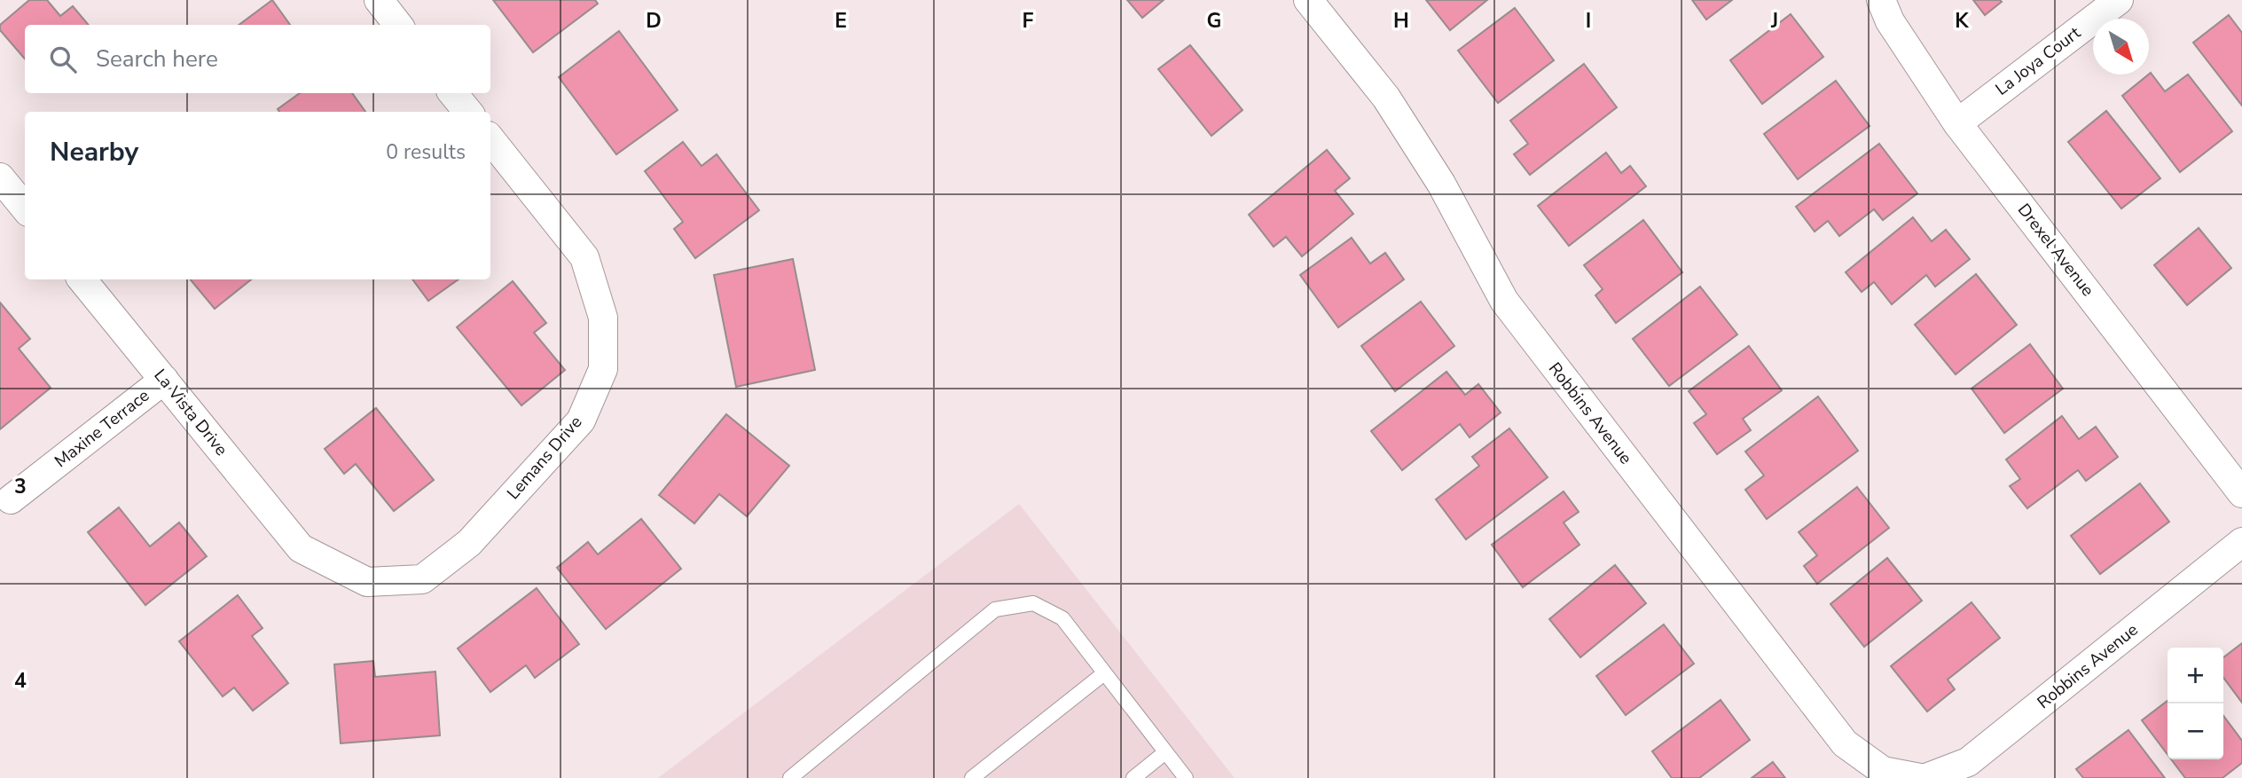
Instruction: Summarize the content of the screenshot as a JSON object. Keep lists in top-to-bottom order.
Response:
{
  "streets": {
    "street": [
      "La Joya Court",
      "Drexel Avenue",
      "La Vista Drive",
      "Robbins Avenue",
      "Maxine Terrace",
      "Lemans Drive"
    ]
  },
  "crossings": [
    ["La Joya Court", "Drexel Avenue"],
    ["La Vista Drive", "Maxine Terrace"],
    ["La Vista Drive", "Lemans Drive"]
  ],
  "north": "bottom right",
  "page": {
    "search": "Search here",
    "heading": ["Nearby", "0 results"],
    "map_buttons": ["+", "−"]
  },
  "grid": {
    "columns": [
      "D",
      "E",
      "F",
      "G",
      "H",
      "I",
      "J",
      "K"
    ],
    "rows": ["3", "4"]
  }
}
